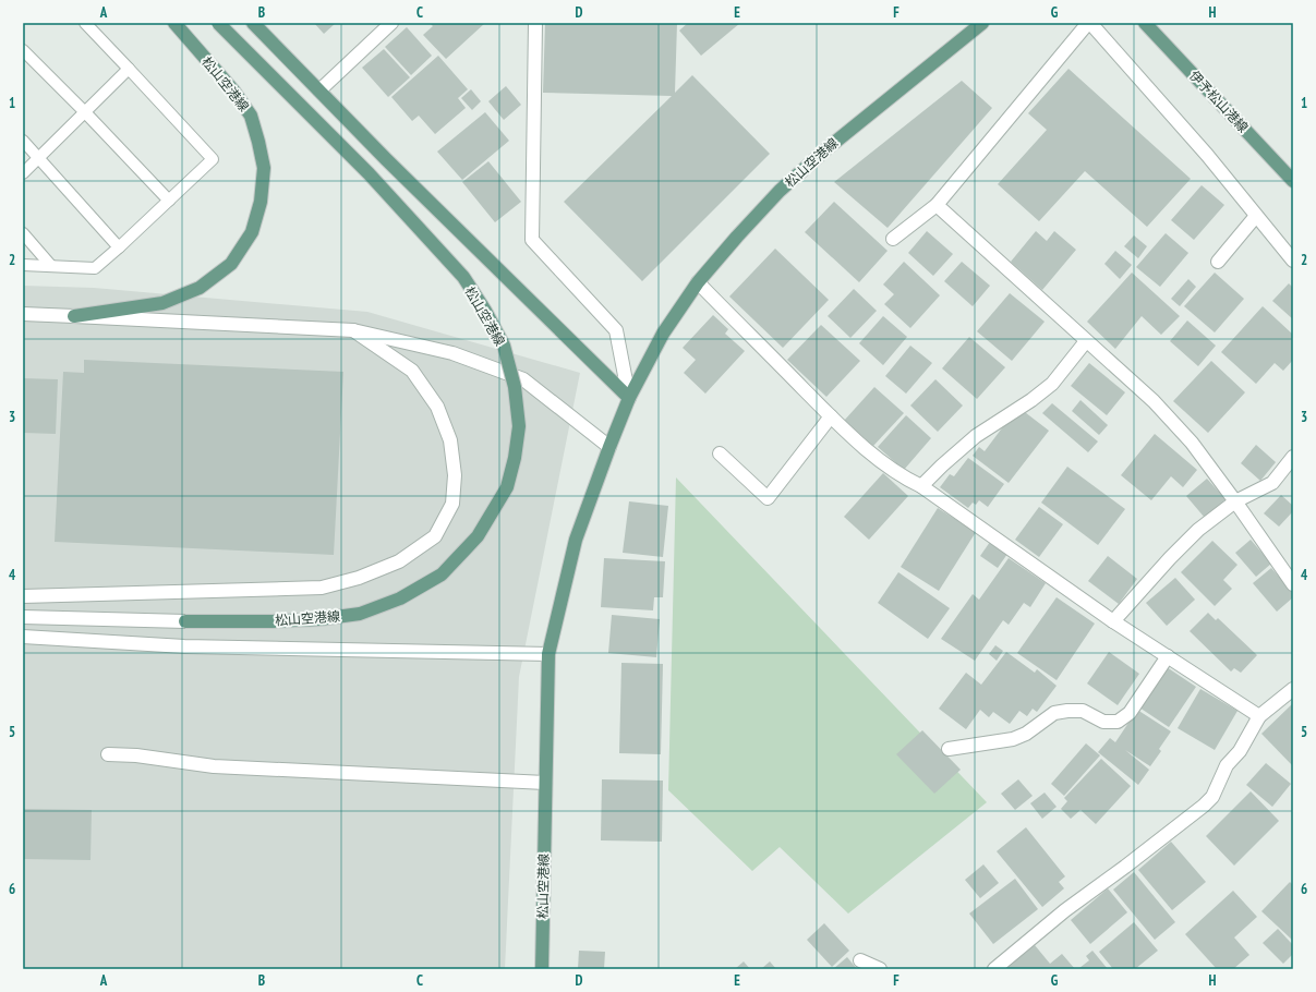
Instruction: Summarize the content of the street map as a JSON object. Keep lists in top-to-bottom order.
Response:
{
  "streets": {
    "main road": ["松山空港線", "伊予松山港線"]
  },
  "grid": {
    "columns": [
      "A",
      "B",
      "C",
      "D",
      "E",
      "F",
      "G",
      "H"
    ],
    "rows": [
      "1",
      "2",
      "3",
      "4",
      "5",
      "6"
    ]
  }
}
